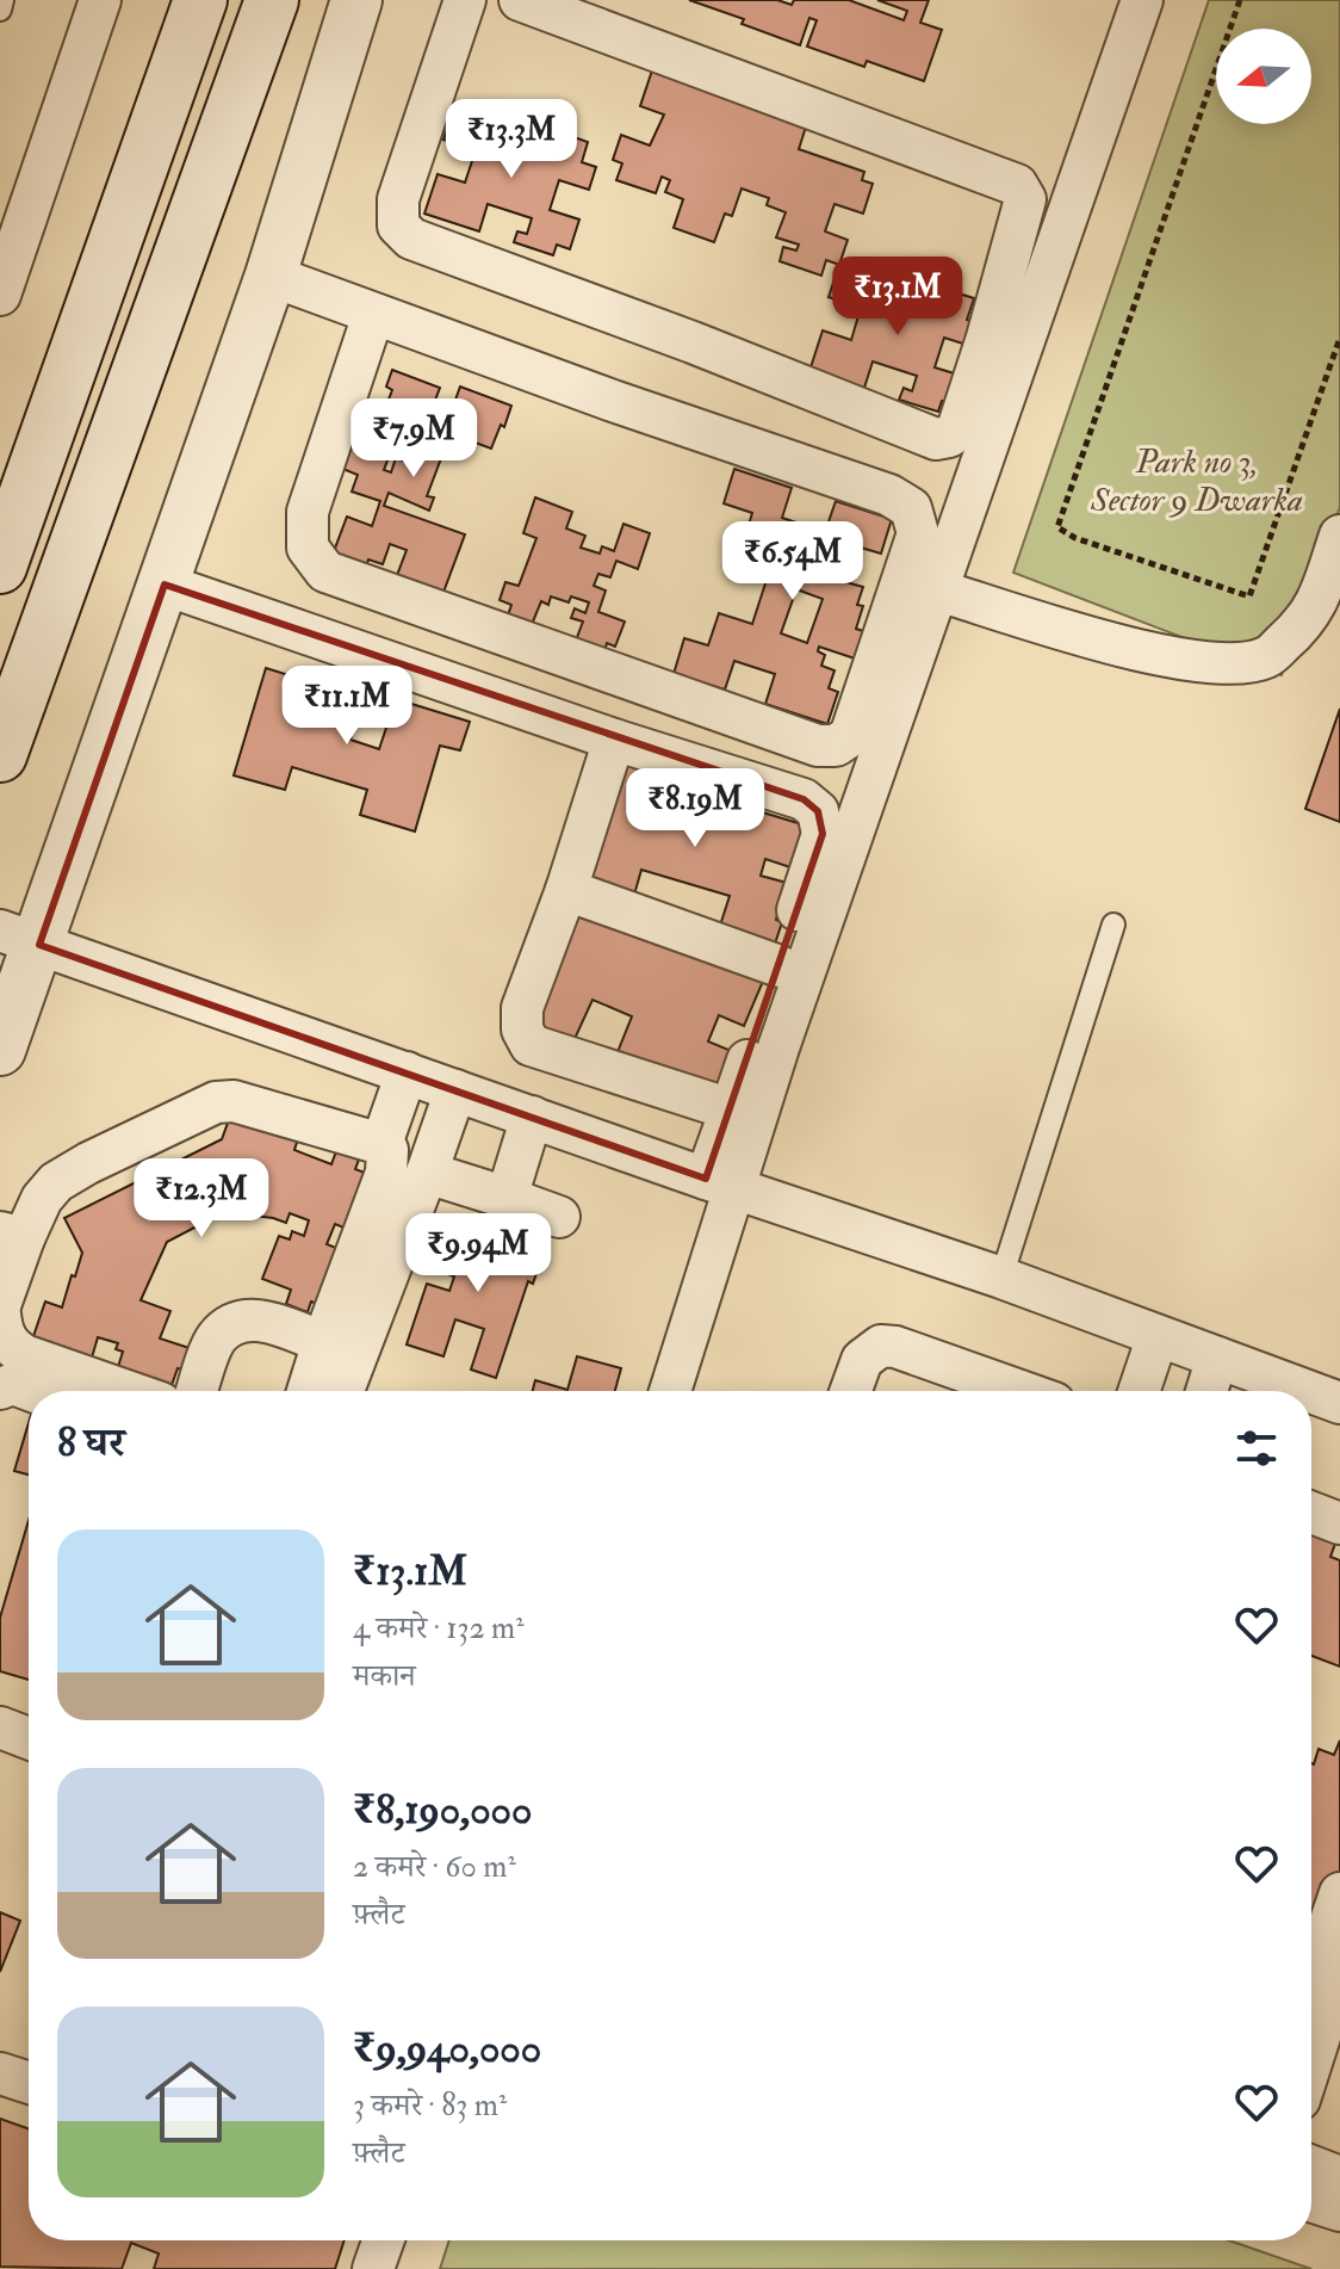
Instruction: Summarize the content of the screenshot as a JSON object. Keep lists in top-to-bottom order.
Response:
{
  "parks": ["Park no 3, Sector 9 Dwarka"],
  "north": "left",
  "page": {
    "price": [
      "₹13.3M",
      "₹13.1M",
      "₹7.9M",
      "₹6.54M",
      "₹11.1M",
      "₹8.19M",
      "₹12.3M",
      "₹9.94M"
    ],
    "heading": "8 घर",
    "list": [
      {
        "name": "₹13.1M",
        "note": "4 कमरे · 132 m² · मकान"
      },
      {
        "name": "₹8,190,000",
        "note": "2 कमरे · 60 m² · फ़्लैट"
      },
      {
        "name": "₹9,940,000",
        "note": "3 कमरे · 83 m² · फ़्लैट"
      }
    ]
  }
}
